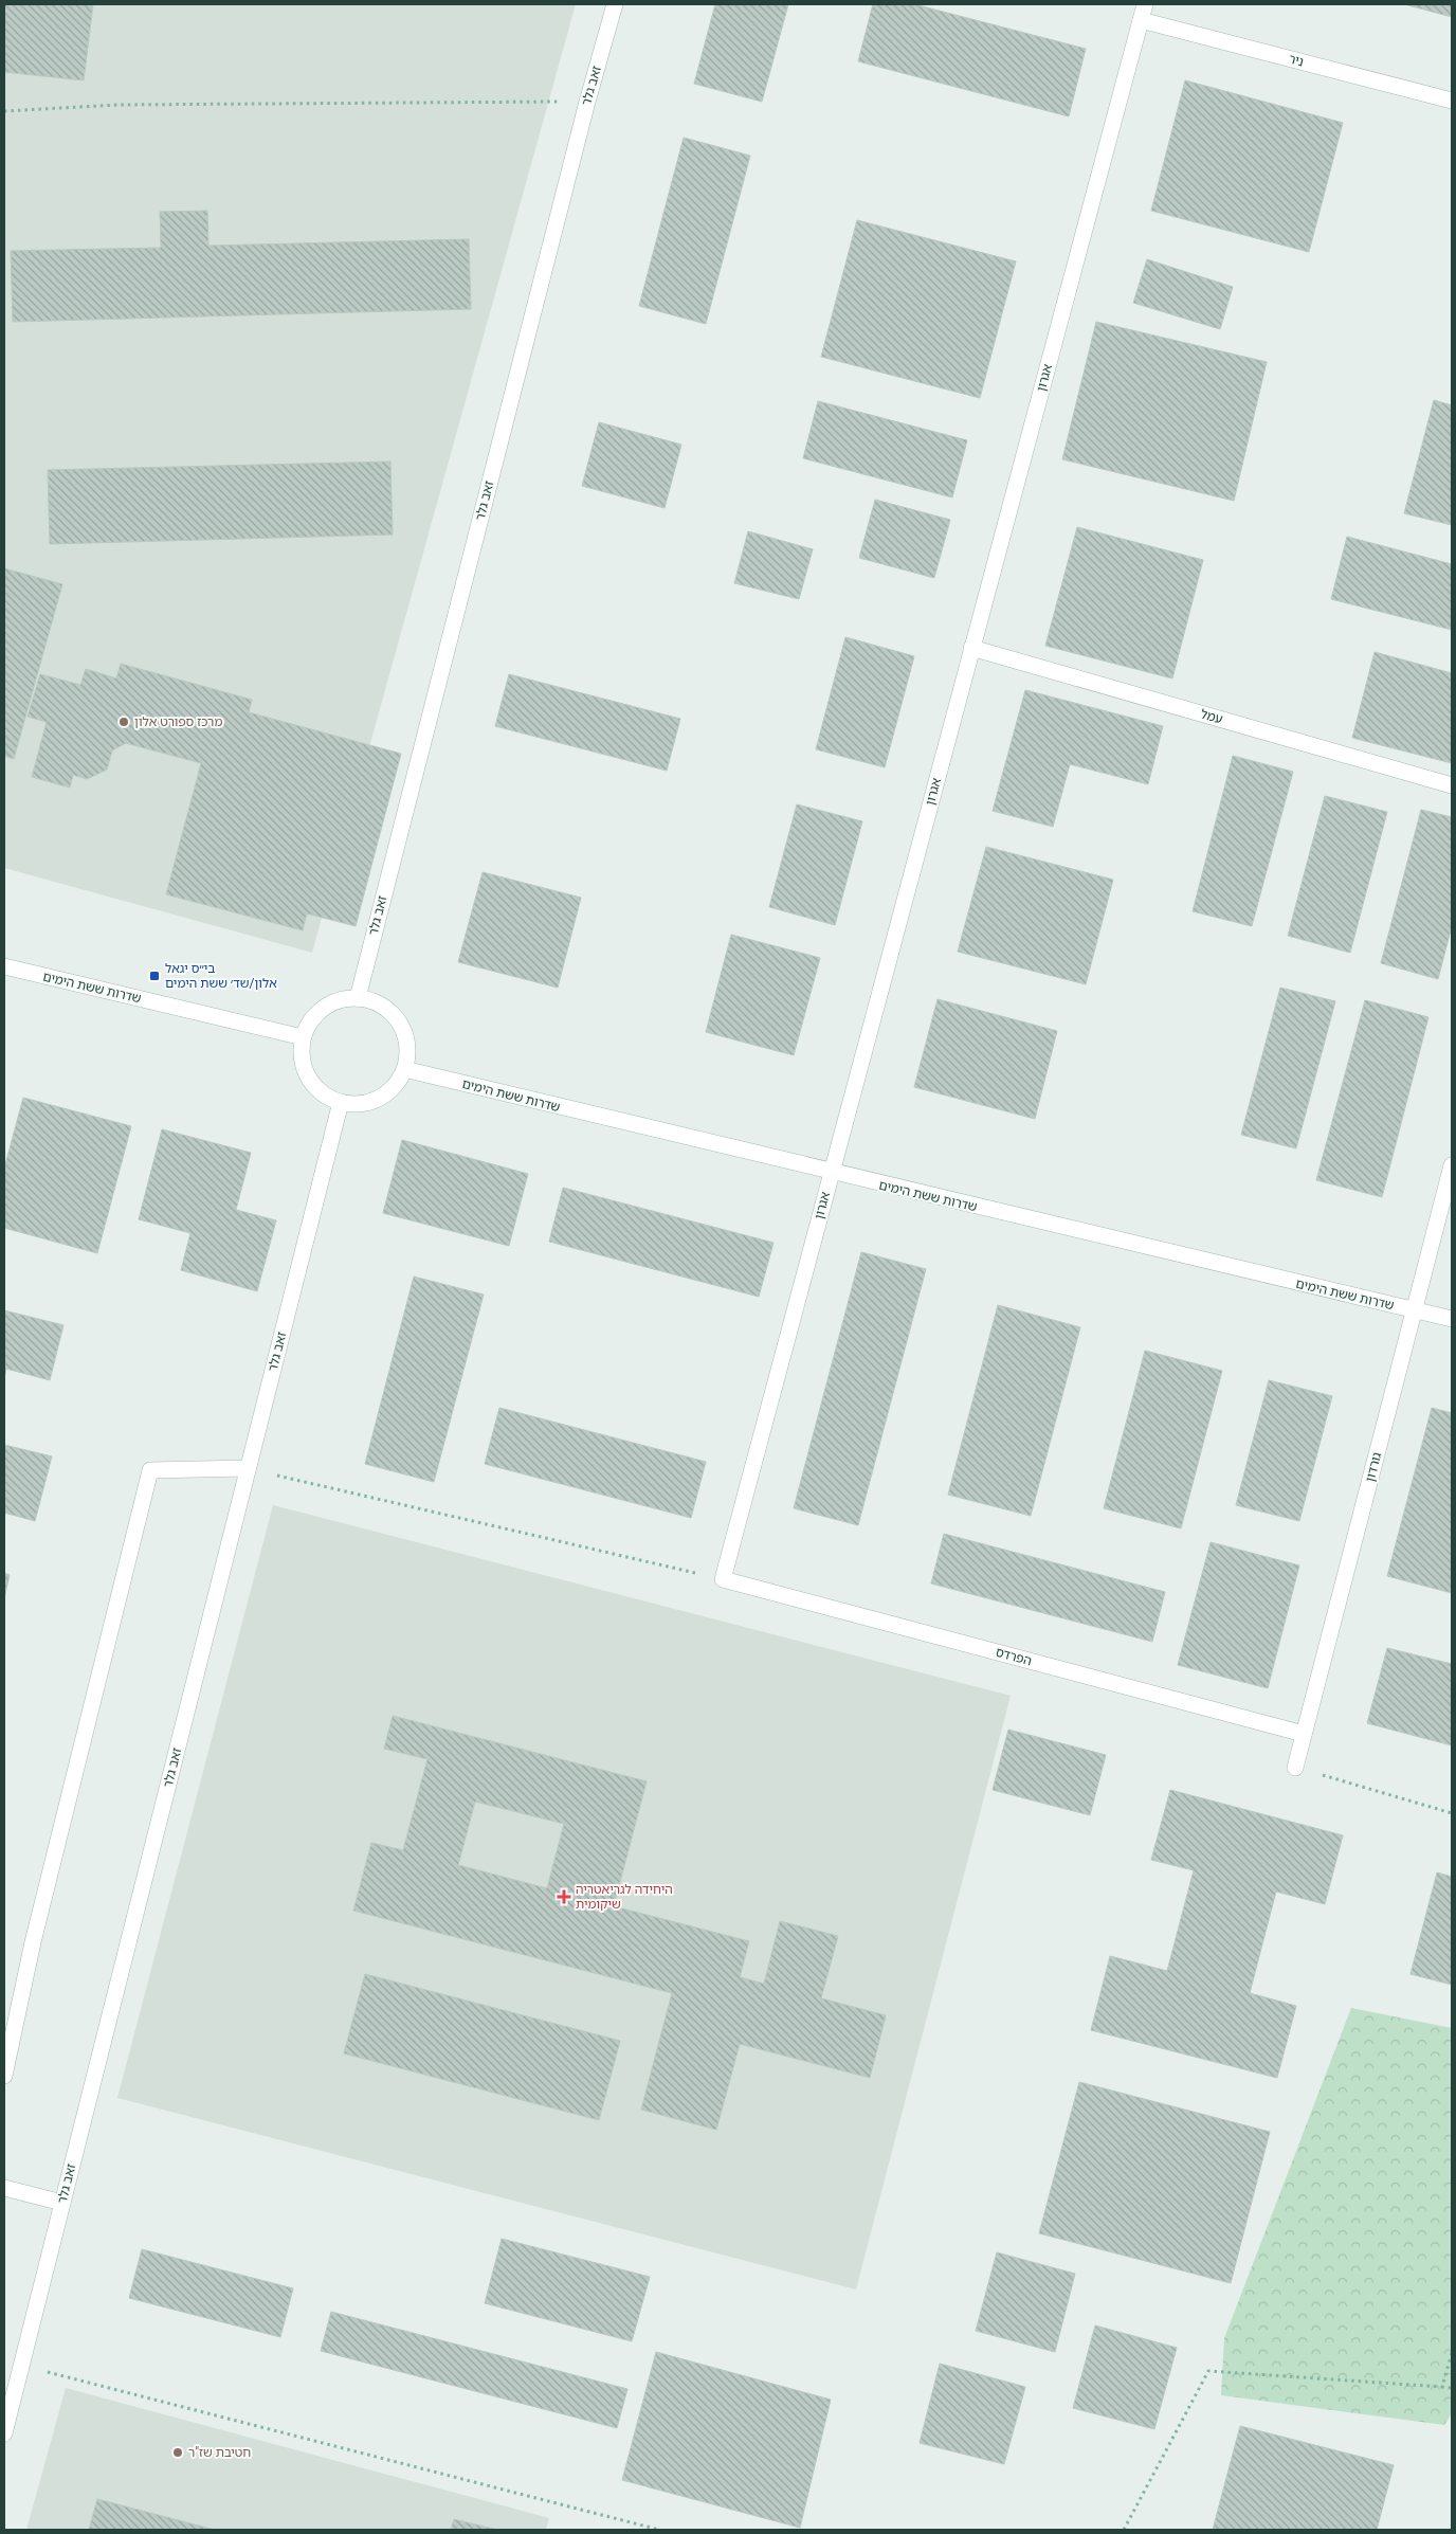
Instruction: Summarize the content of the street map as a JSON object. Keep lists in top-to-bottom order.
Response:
{
  "streets": {
    "street": [
      "ניר",
      "זאב גלר",
      "אגרון",
      "עמל",
      "שדרות ששת הימים",
      "גורדון",
      "הפרדס"
    ]
  },
  "crossings": [
    ["ניר", "אגרון"],
    ["זאב גלר", "שדרות ששת הימים"],
    ["אגרון", "עמל"],
    ["אגרון", "שדרות ששת הימים"],
    ["אגרון", "הפרדס"],
    ["שדרות ששת הימים", "גורדון"],
    ["גורדון", "הפרדס"]
  ],
  "places": {
    "other": ["מרכז ספורט אלון", "חטיבת שז\"ר"],
    "transit": ["בי״ס יגאל אלון/שד׳ ששת הימים"],
    "health": ["היחידה לגריאטריה שיקומית"]
  }
}
